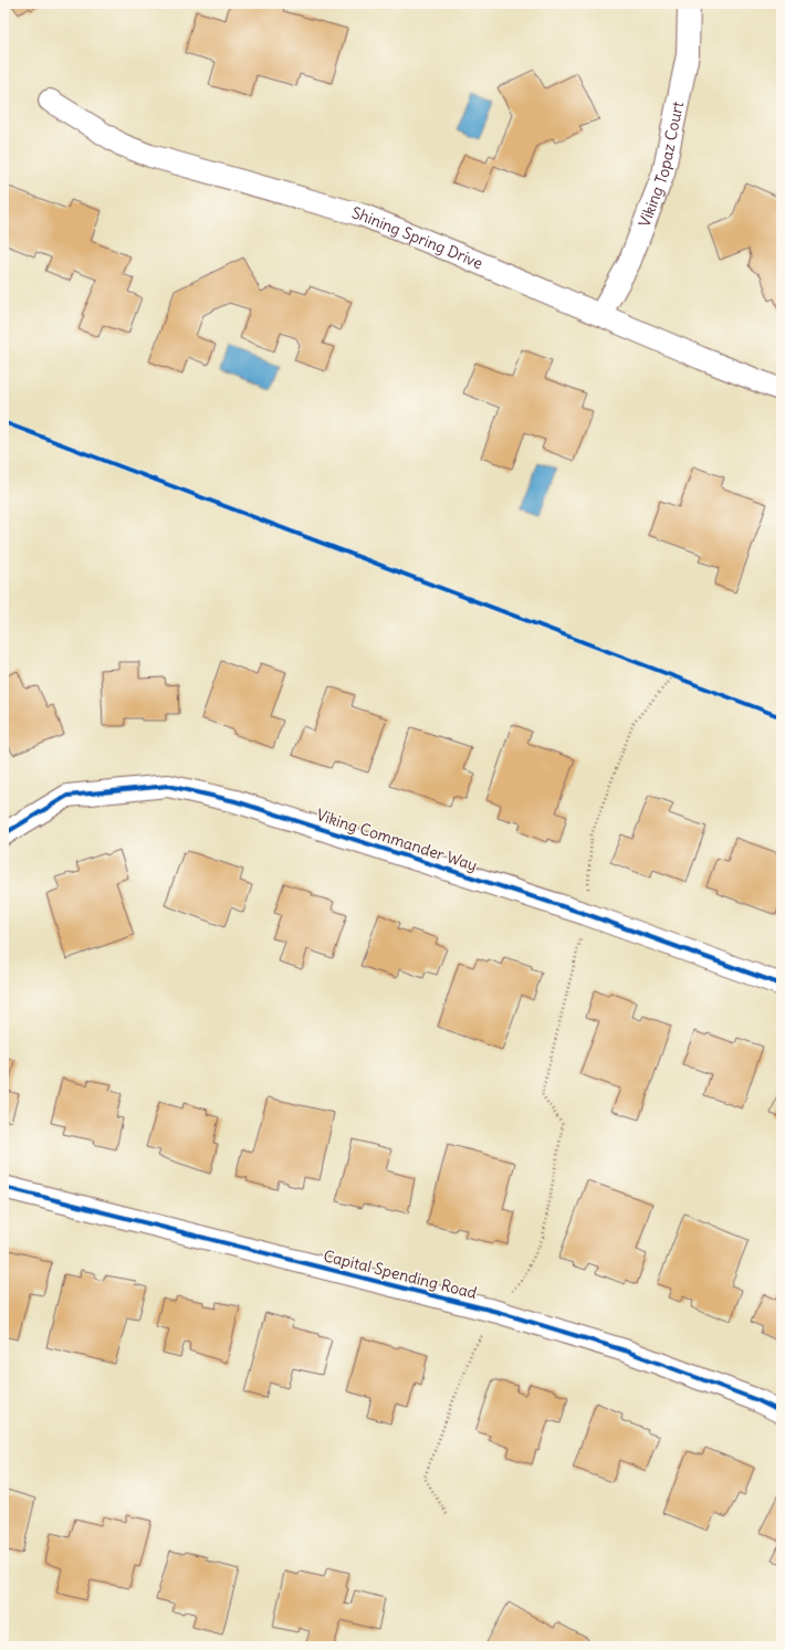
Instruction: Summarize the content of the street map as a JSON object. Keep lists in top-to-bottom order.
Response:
{
  "streets": {
    "street": [
      "Viking Topaz Court",
      "Shining Spring Drive",
      "Viking Commander Way",
      "Capital Spending Road"
    ]
  },
  "crossings": [
    ["Viking Topaz Court", "Shining Spring Drive"]
  ]
}
